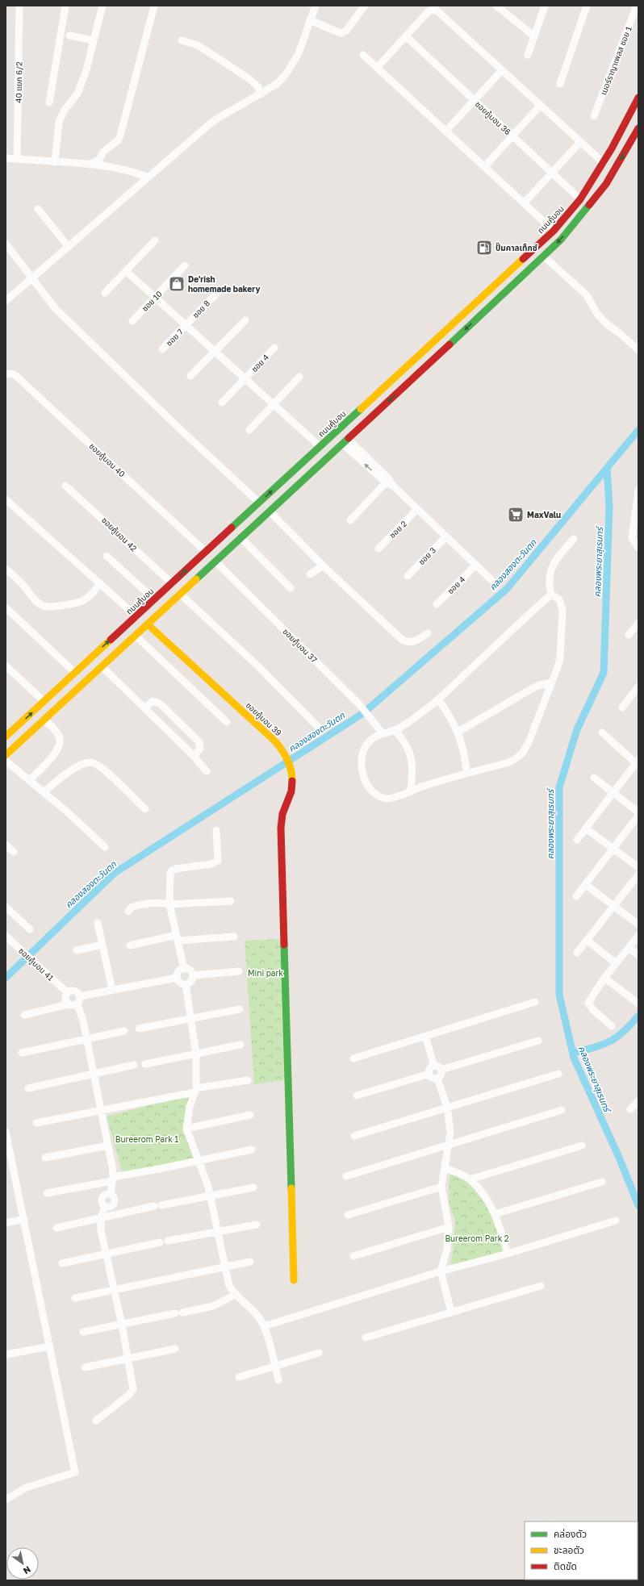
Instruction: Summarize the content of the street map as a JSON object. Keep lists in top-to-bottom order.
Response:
{
  "streets": {
    "main road": ["ถนนคู้บอน", "ซอยคู้บอน 39"],
    "street": [
      "เมอร์ราญาเพลส ซอย 1",
      "40 แยก 6/2",
      "ซอยคู้บอน 36",
      "ซอย 10",
      "ซอย 8",
      "ซอย 7",
      "ซอย 4",
      "ซอยคู้บอน 40",
      "ซอย 2",
      "ซอยคู้บอน 42",
      "ซอย 3",
      "ซอยคู้บอน 37",
      "ซอยคู้บอน 41"
    ]
  },
  "crossings": [
    ["ซอยคู้บอน 36", "ถนนคู้บอน"],
    ["ถนนคู้บอน", "ซอยคู้บอน 40"],
    ["ถนนคู้บอน", "ซอยคู้บอน 42"],
    ["ซอย 8", "ซอย 7"]
  ],
  "water": ["คลองพระยาสุเรนทร์", "คลองสองตะวันตก"],
  "parks": ["Mini park", "Bureerom Park 1", "Bureerom Park 2"],
  "places": {
    "fuel station": ["ปั๊มคาลเท็กซ์"],
    "shop": ["De'rish homemade bakery"],
    "supermarket": ["MaxValu"]
  },
  "legend": ["คล่องตัว", "ชะลอตัว", "ติดขัด"],
  "north": "bottom right"
}
